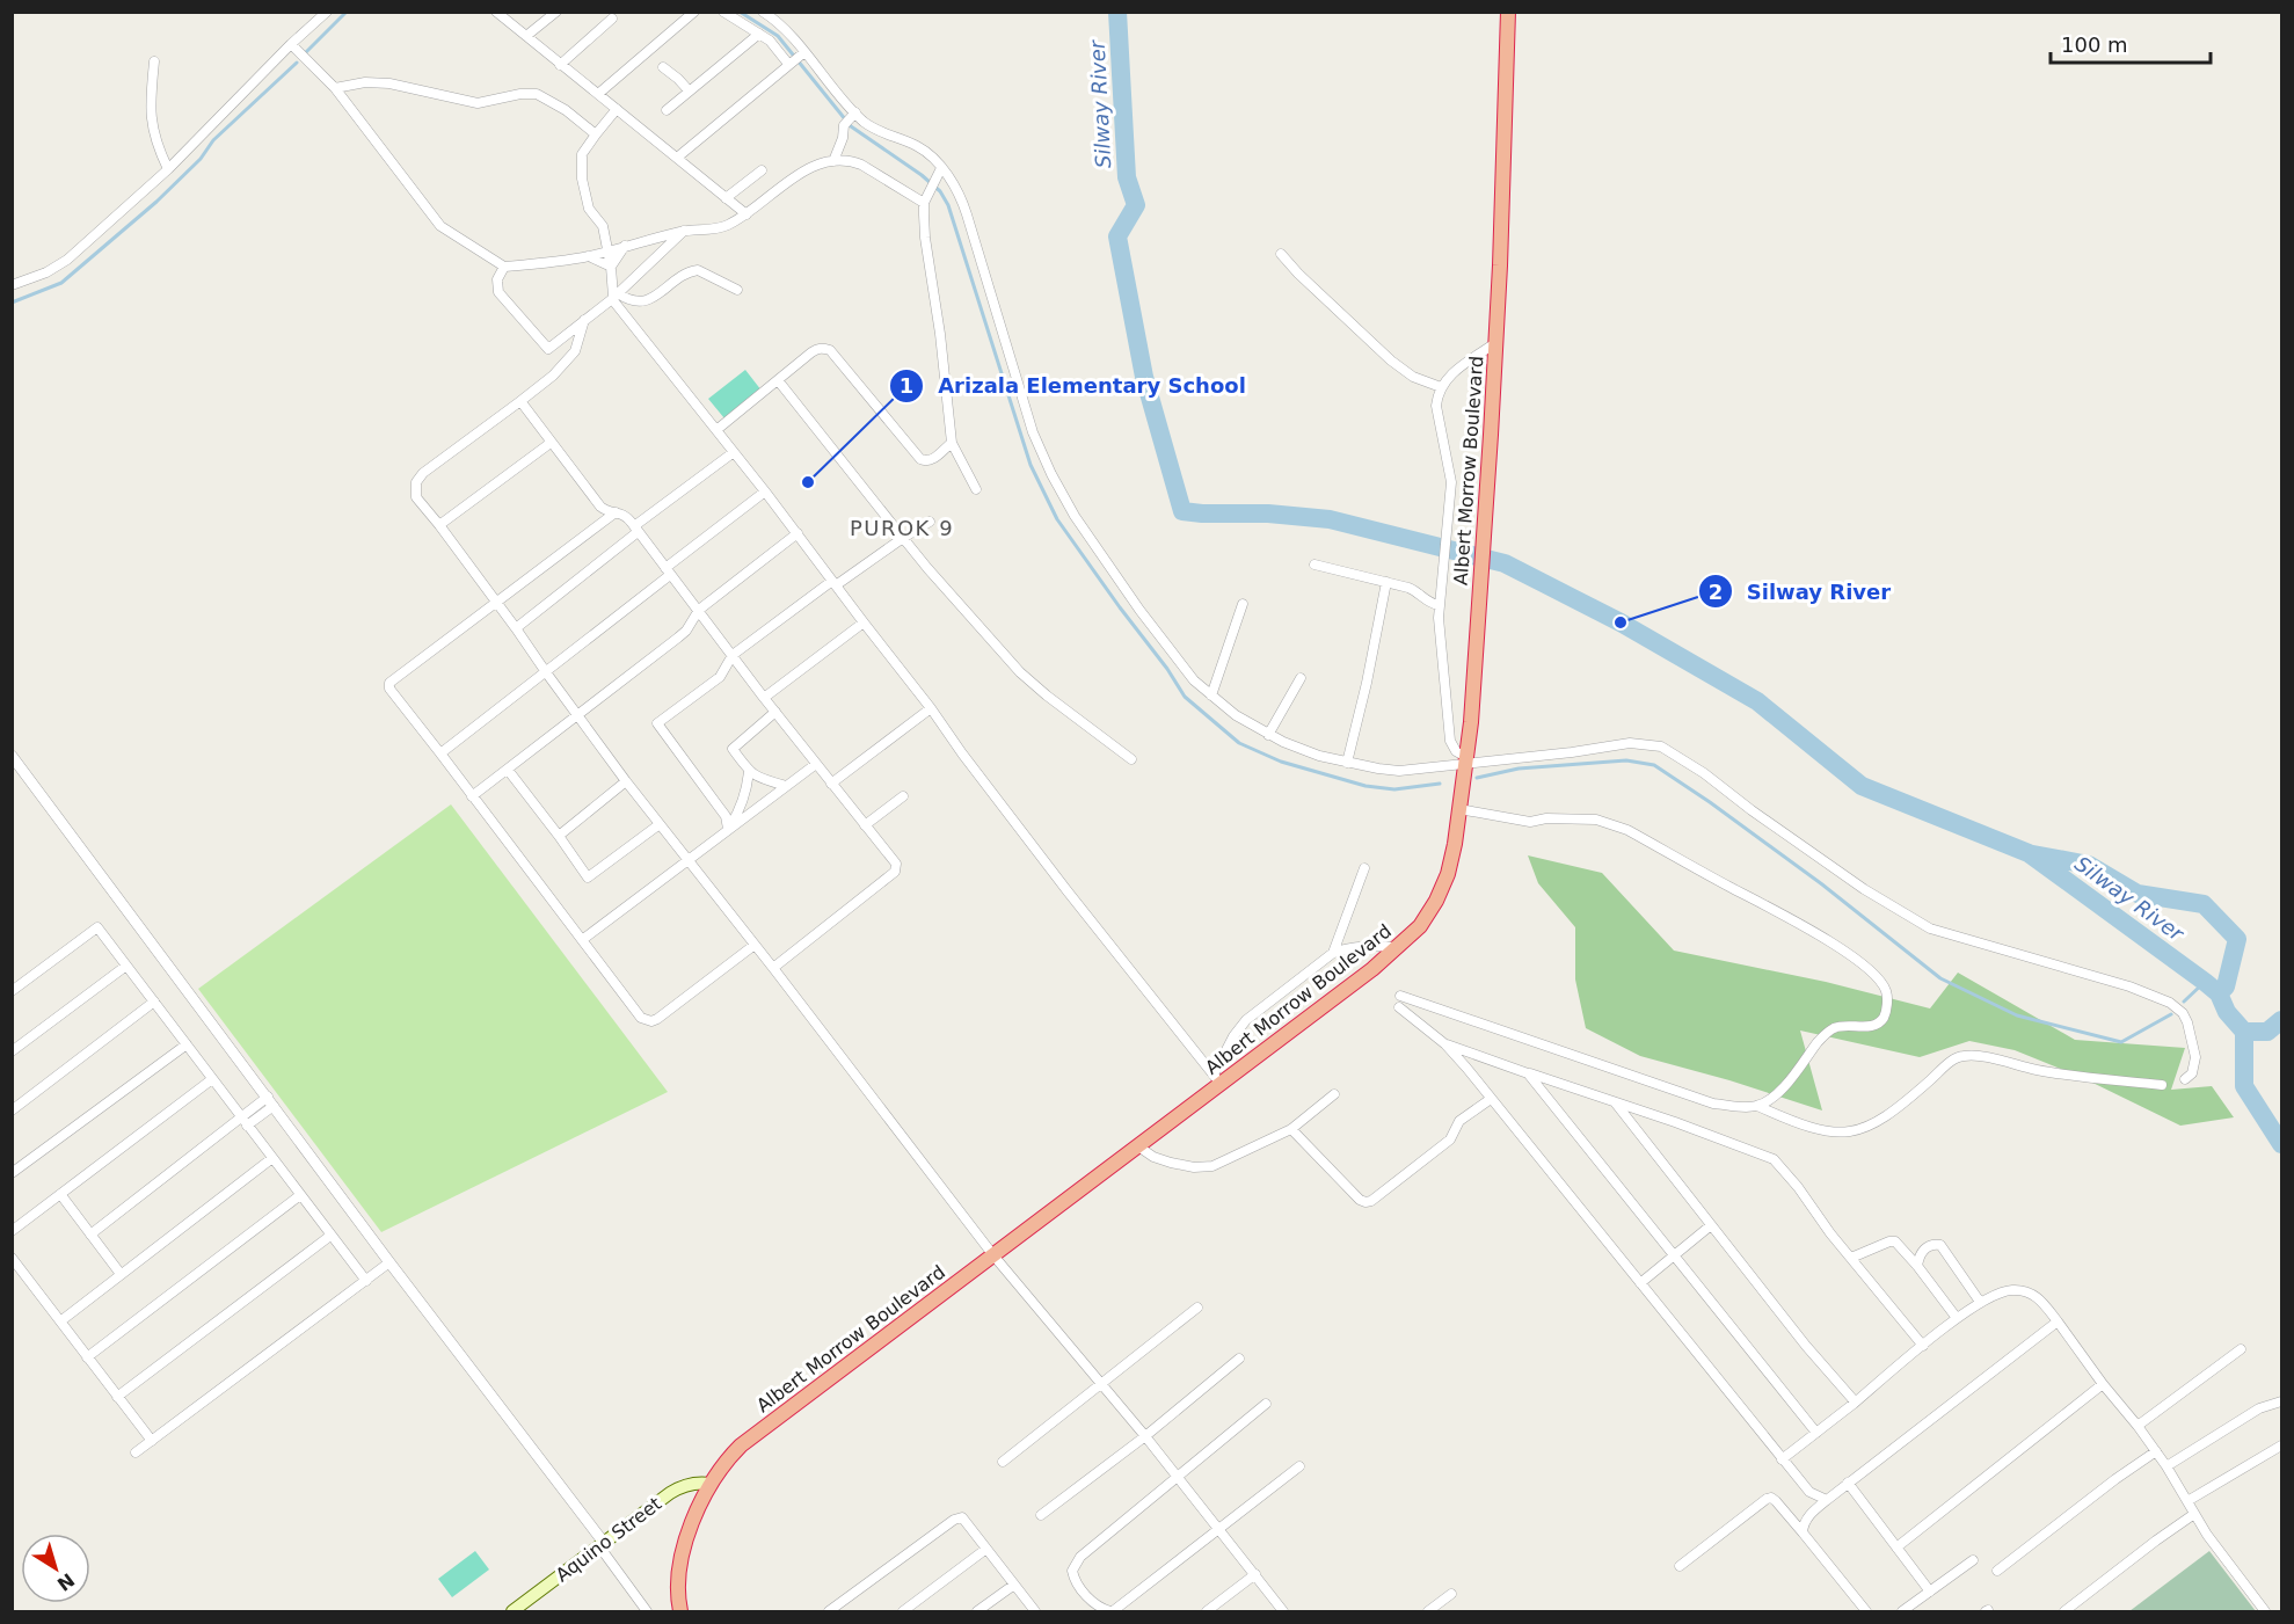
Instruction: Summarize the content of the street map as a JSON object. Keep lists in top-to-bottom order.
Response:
{
  "streets": {
    "highway": ["Albert Morrow Boulevard"],
    "main road": ["Aquino Street"]
  },
  "crossings": [
    ["Albert Morrow Boulevard", "Aquino Street"]
  ],
  "districts": ["PUROK 9"],
  "water": ["Silway River"],
  "places": ["Arizala Elementary School", "Silway River"],
  "scale_bar": "100 m",
  "north": "bottom right"
}
